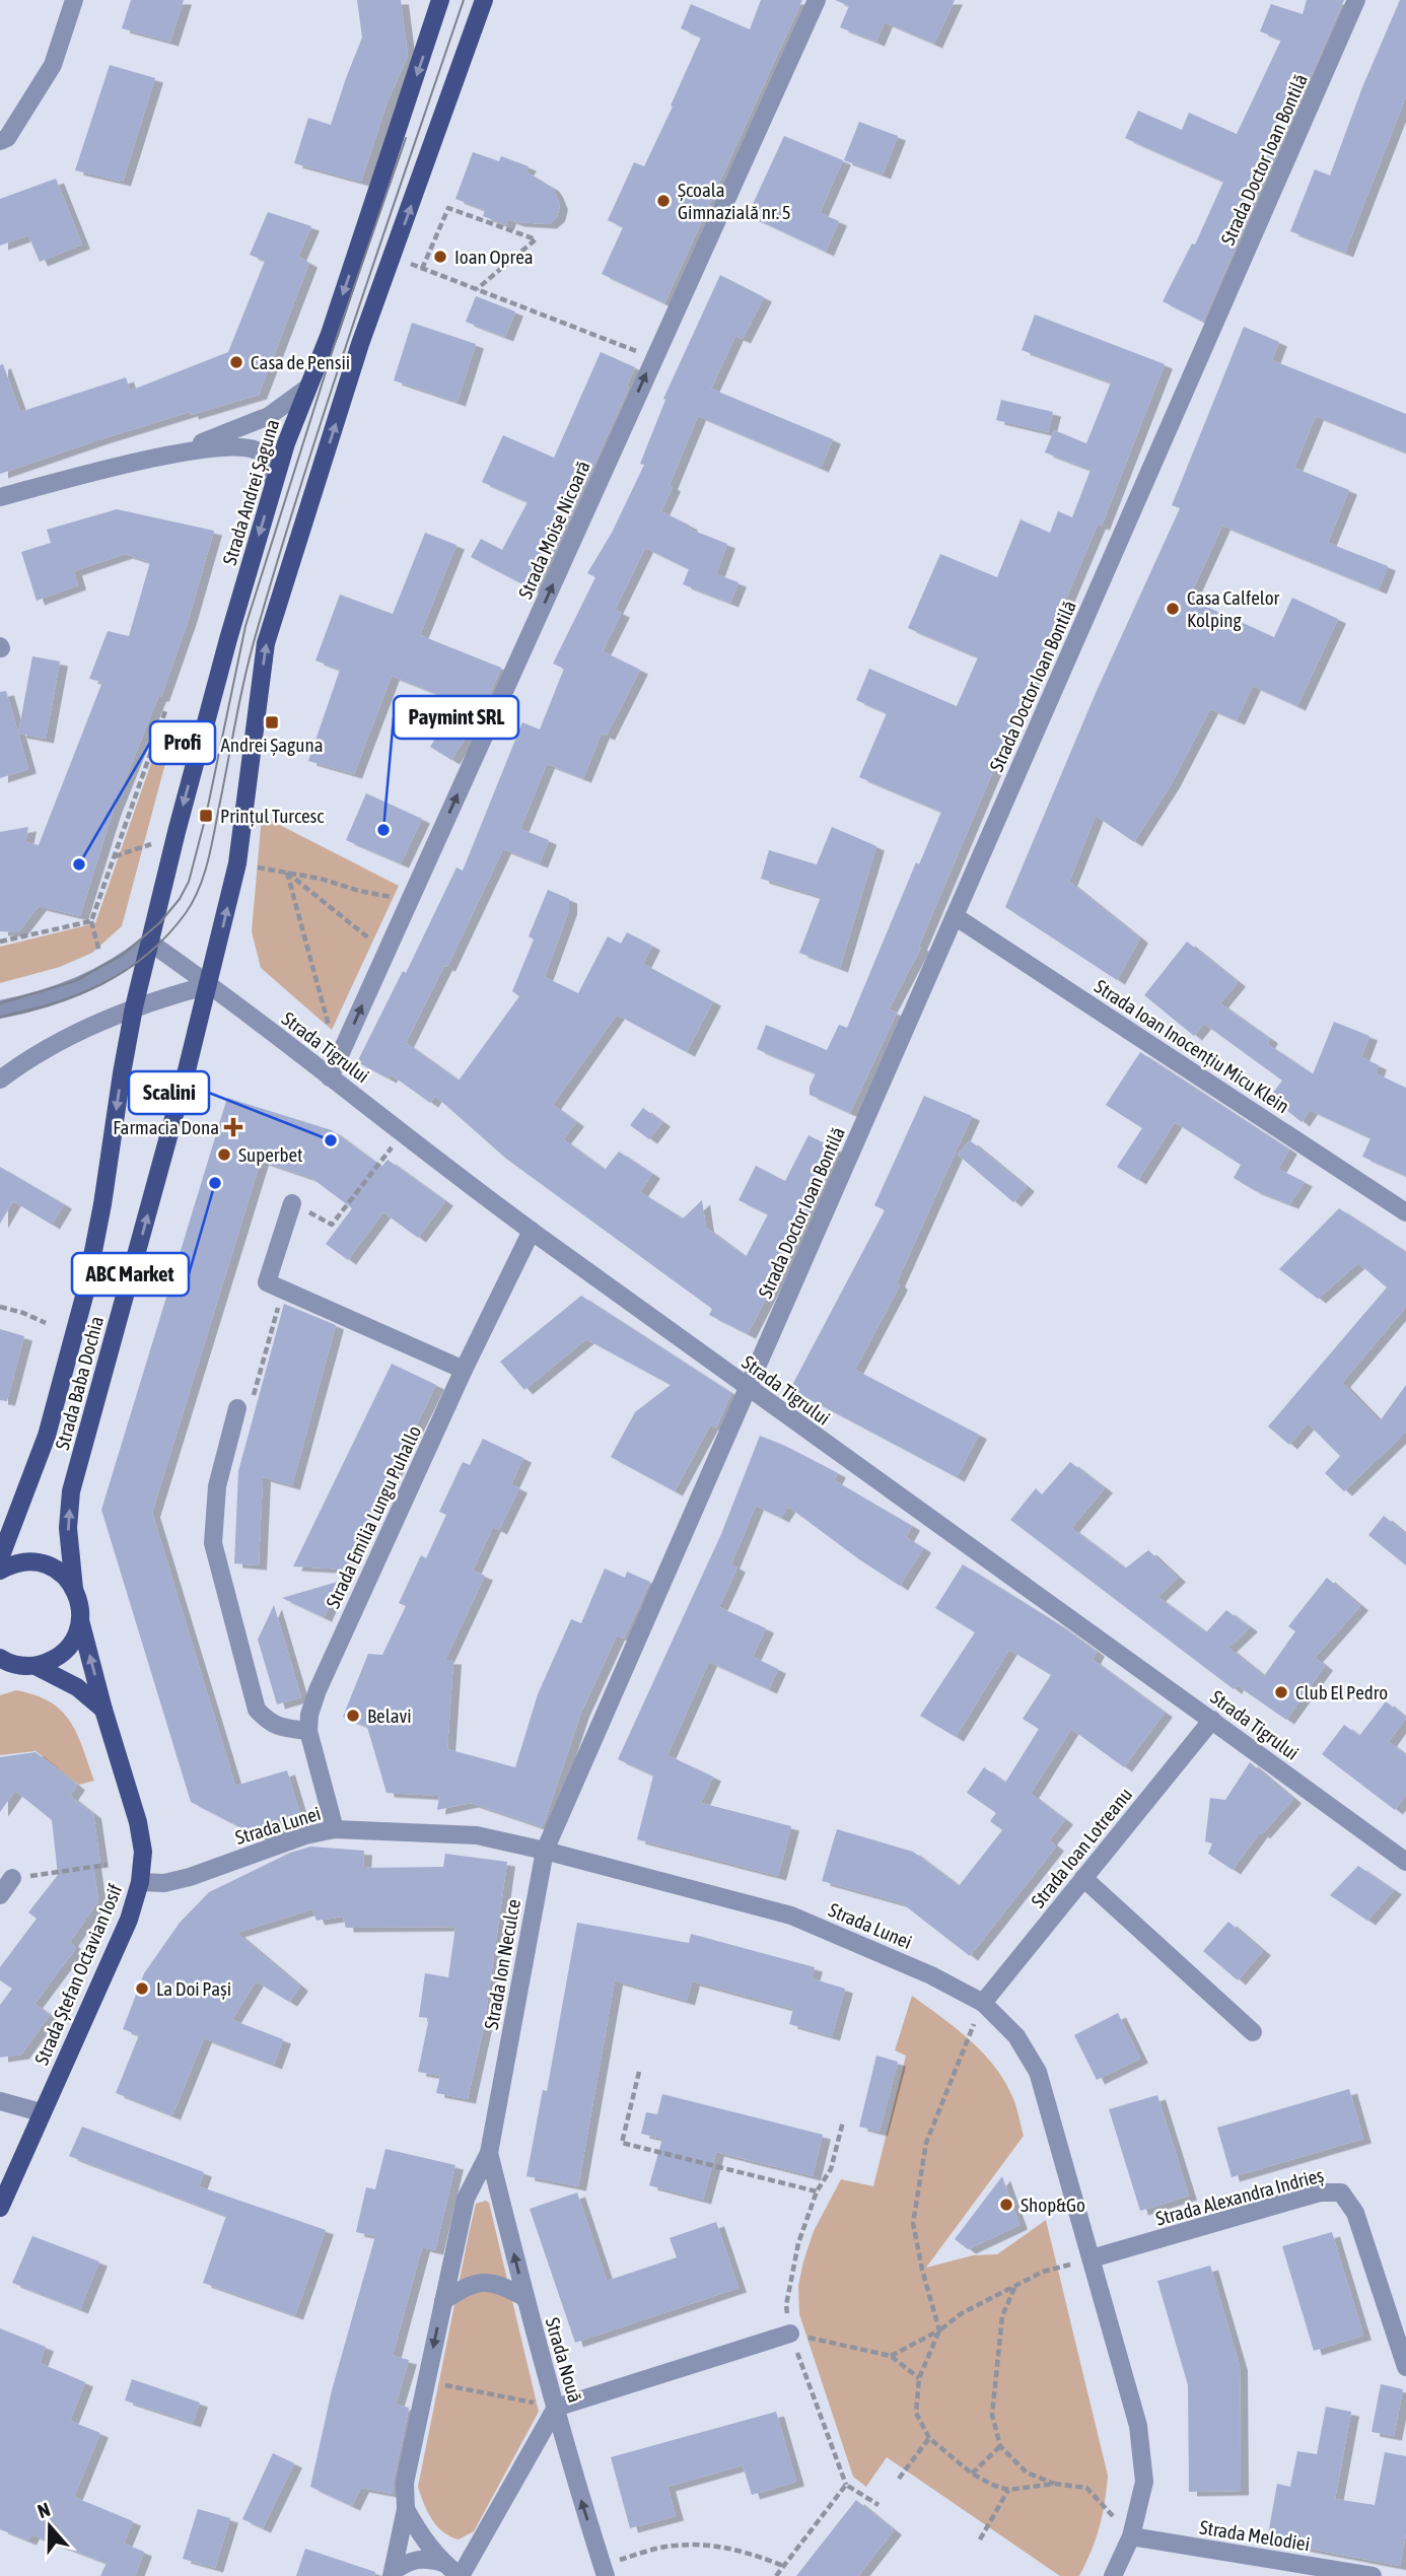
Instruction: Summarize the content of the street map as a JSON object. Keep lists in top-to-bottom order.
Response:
{
  "streets": {
    "main road": ["Strada Andrei Șaguna", "Strada Baba Dochia", "Strada Ștefan Octavian Iosif"],
    "street": [
      "Strada Doctor Ioan Bontilă",
      "Strada Moise Nicoară",
      "Strada Ioan Inocențiu Micu Klein",
      "Strada Tigrului",
      "Strada Emilia Lungu Puhallo",
      "Strada Lunei",
      "Strada Ioan Lotreanu",
      "Strada Ion Neculce",
      "Strada Alexandra Indrieș",
      "Strada Nouă",
      "Strada Melodiei"
    ]
  },
  "crossings": [
    ["Strada Doctor Ioan Bontilă", "Strada Ioan Inocențiu Micu Klein"],
    ["Strada Doctor Ioan Bontilă", "Strada Tigrului"],
    ["Strada Doctor Ioan Bontilă", "Strada Ion Neculce"],
    ["Strada Andrei Șaguna", "Strada Tigrului"],
    ["Strada Andrei Șaguna", "Strada Baba Dochia"],
    ["Strada Moise Nicoară", "Strada Tigrului"],
    ["Strada Tigrului", "Strada Baba Dochia"],
    ["Strada Tigrului", "Strada Emilia Lungu Puhallo"],
    ["Strada Tigrului", "Strada Ioan Lotreanu"],
    ["Strada Tigrului", "Strada Ion Neculce"],
    ["Strada Baba Dochia", "Strada Ștefan Octavian Iosif"],
    ["Strada Emilia Lungu Puhallo", "Strada Lunei"],
    ["Strada Lunei", "Strada Ioan Lotreanu"],
    ["Strada Lunei", "Strada Ion Neculce"],
    ["Strada Lunei", "Strada Ștefan Octavian Iosif"],
    ["Strada Lunei", "Strada Alexandra Indrieș"],
    ["Strada Lunei", "Strada Melodiei"],
    ["Strada Ion Neculce", "Strada Nouă"]
  ],
  "one_way": ["Strada Moise Nicoară", "Strada Nouă"],
  "places": {
    "other": [
      "Școala Gimnazială nr. 5",
      "Ioan Oprea",
      "Casa de Pensii",
      "Casa Calfelor Kolping",
      "Paymint SRL",
      "Profi",
      "Scalini",
      "Superbet",
      "ABC Market",
      "Club El Pedro",
      "Belavi",
      "La Doi Pași",
      "Shop&Go"
    ],
    "transit": ["Andrei Șaguna", "Prințul Turcesc"],
    "health": ["Farmacia Dona"]
  },
  "north": "top"
}
